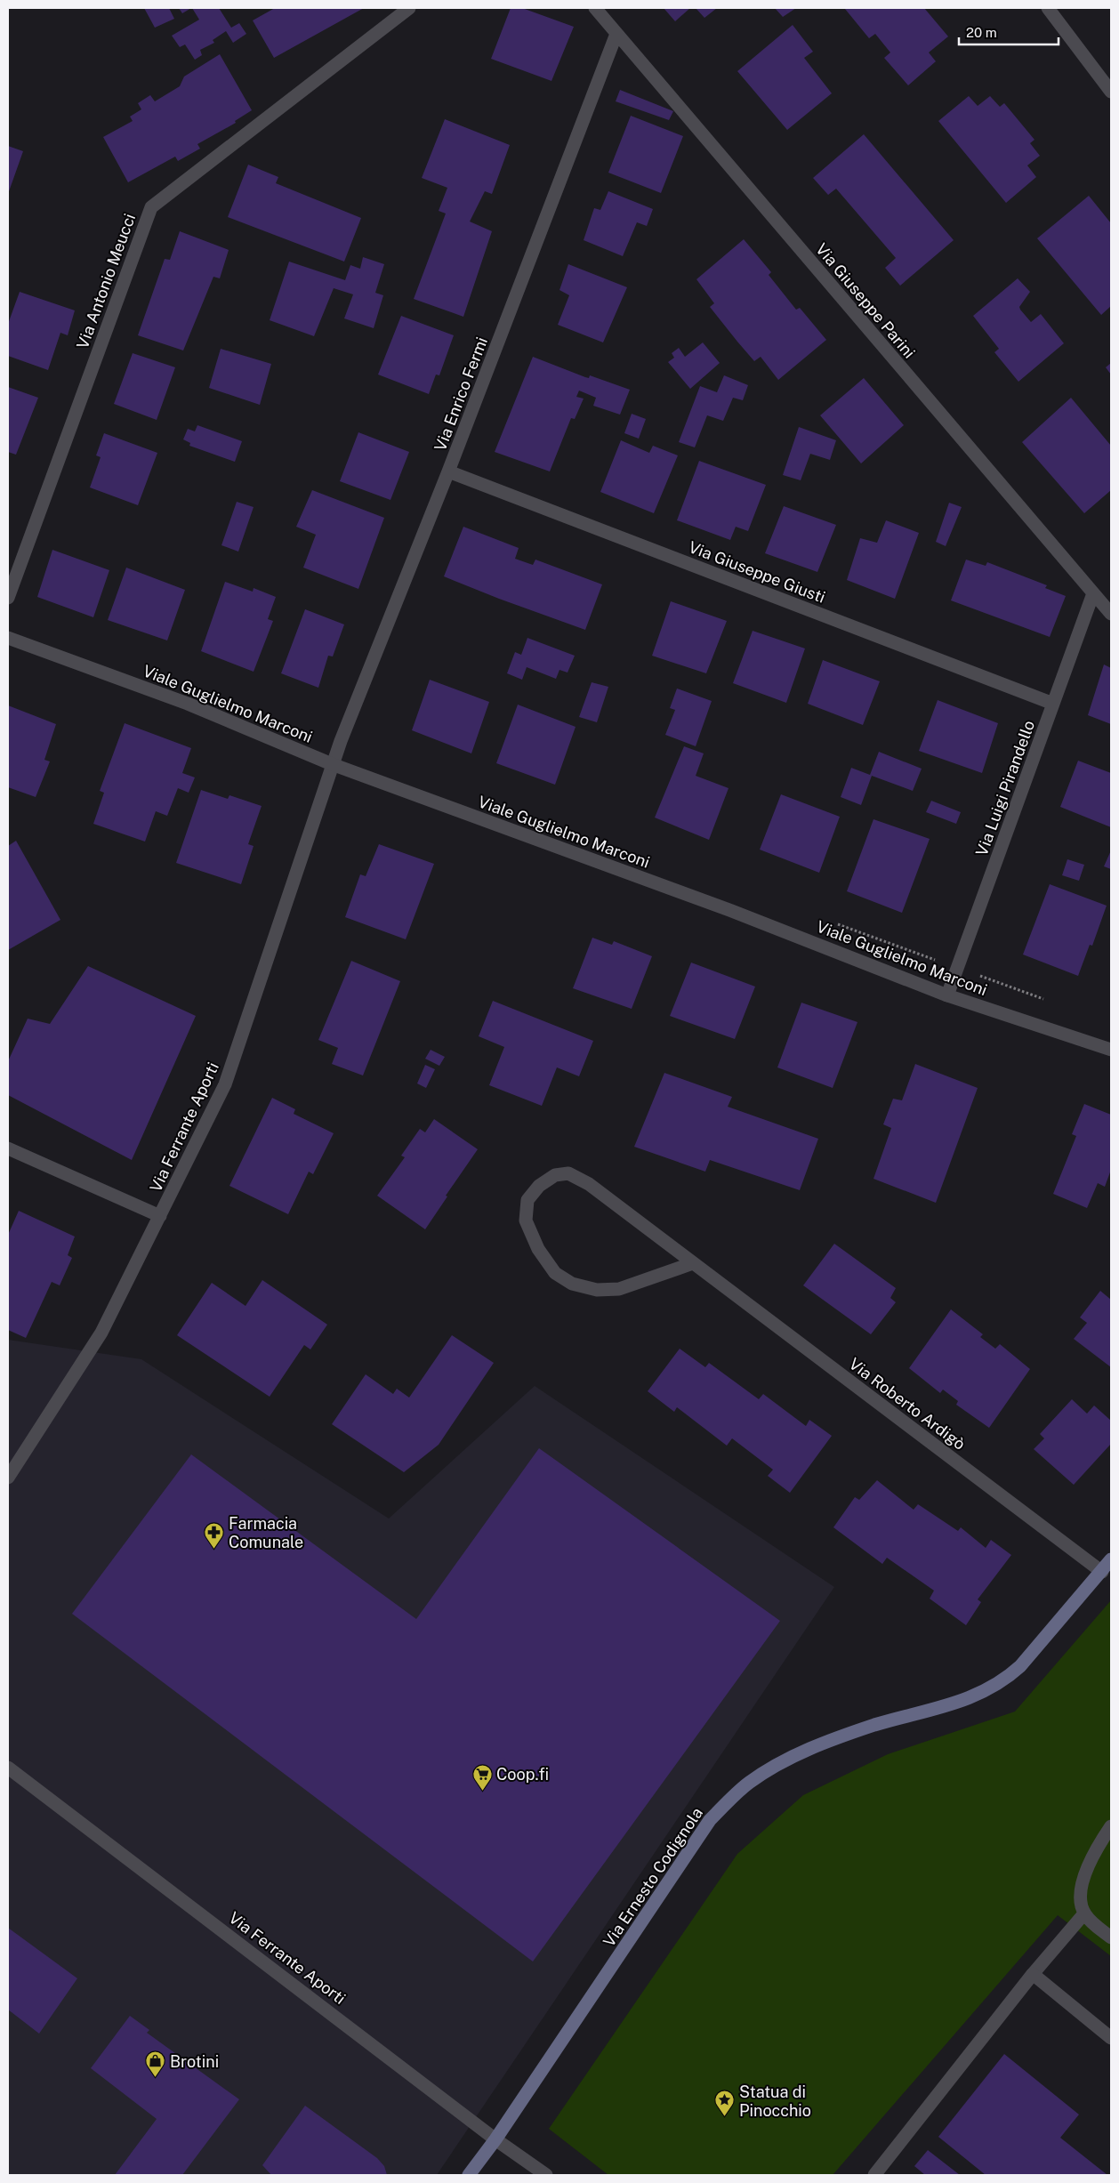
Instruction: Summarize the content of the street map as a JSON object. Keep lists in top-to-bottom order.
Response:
{
  "streets": {
    "main road": ["Via Ernesto Codignola"],
    "street": [
      "Via Antonio Meucci",
      "Via Giuseppe Parini",
      "Via Enrico Fermi",
      "Via Giuseppe Giusti",
      "Viale Guglielmo Marconi",
      "Via Luigi Pirandello",
      "Via Ferrante Aporti",
      "Via Roberto Ardigò"
    ]
  },
  "crossings": [
    ["Via Giuseppe Parini", "Via Enrico Fermi"],
    ["Via Giuseppe Parini", "Via Luigi Pirandello"],
    ["Via Enrico Fermi", "Via Giuseppe Giusti"],
    ["Via Enrico Fermi", "Viale Guglielmo Marconi"],
    ["Via Enrico Fermi", "Via Ferrante Aporti"],
    ["Via Giuseppe Giusti", "Via Luigi Pirandello"],
    ["Viale Guglielmo Marconi", "Via Luigi Pirandello"],
    ["Viale Guglielmo Marconi", "Via Ferrante Aporti"],
    ["Via Ferrante Aporti", "Via Ernesto Codignola"],
    ["Via Roberto Ardigò", "Via Ernesto Codignola"]
  ],
  "places": {
    "pharmacy": ["Farmacia Comunale"],
    "supermarket": ["Coop.fi"],
    "shop": ["Brotini"],
    "place": ["Statua di Pinocchio"]
  },
  "scale_bar": "20 m"
}
